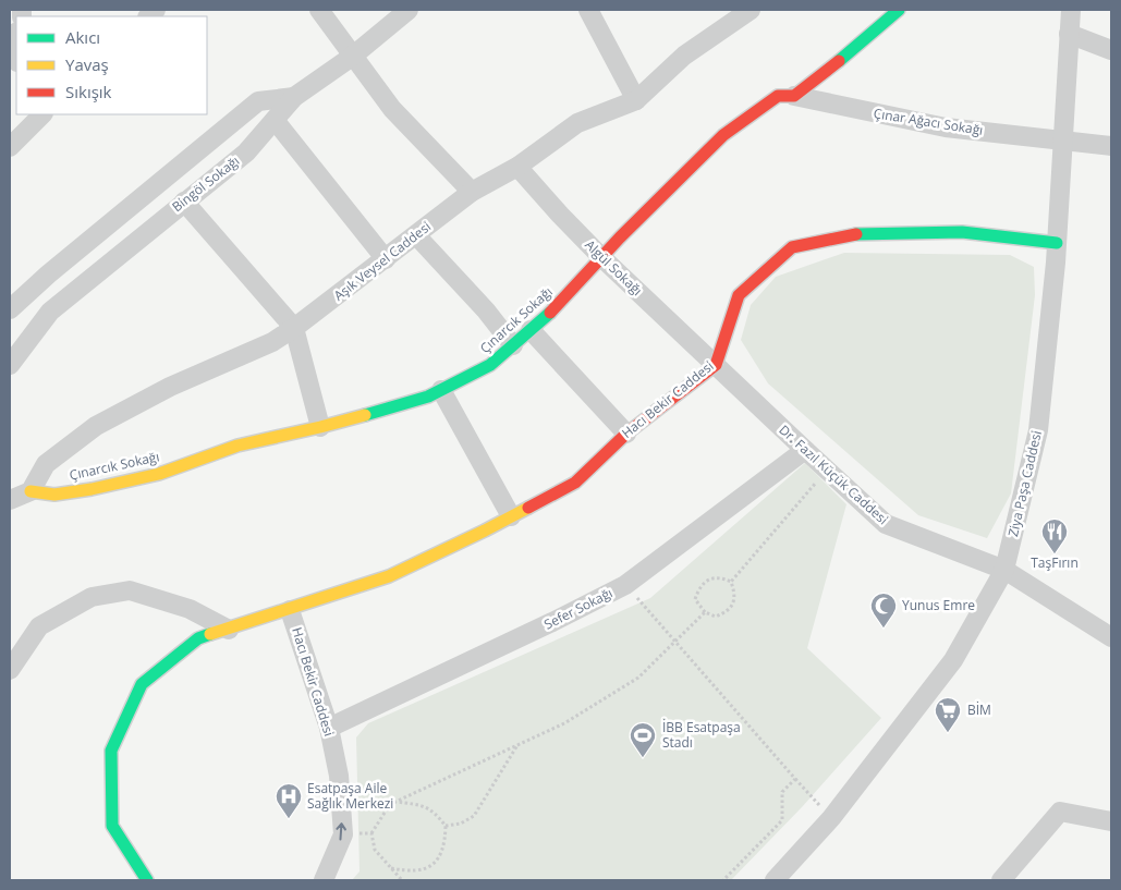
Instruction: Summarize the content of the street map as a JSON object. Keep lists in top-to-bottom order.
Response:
{
  "streets": {
    "street": [
      "Çınar Ağacı Sokağı",
      "Bingöl Sokağı",
      "Aşık Veysel Caddesi",
      "Algül Sokağı",
      "Çınarcık Sokağı",
      "Hacı Bekir Caddesi",
      "Dr. Fazıl Küçük Caddesi",
      "Ziya Paşa Caddesi",
      "Sefer Sokağı"
    ]
  },
  "crossings": [
    ["Çınar Ağacı Sokağı", "Çınarcık Sokağı"],
    ["Çınar Ağacı Sokağı", "Ziya Paşa Caddesi"],
    ["Aşık Veysel Caddesi", "Algül Sokağı"],
    ["Aşık Veysel Caddesi", "Çınarcık Sokağı"],
    ["Algül Sokağı", "Çınarcık Sokağı"],
    ["Algül Sokağı", "Hacı Bekir Caddesi"],
    ["Algül Sokağı", "Dr. Fazıl Küçük Caddesi"],
    ["Hacı Bekir Caddesi", "Dr. Fazıl Küçük Caddesi"],
    ["Hacı Bekir Caddesi", "Ziya Paşa Caddesi"],
    ["Hacı Bekir Caddesi", "Sefer Sokağı"],
    ["Dr. Fazıl Küçük Caddesi", "Ziya Paşa Caddesi"],
    ["Dr. Fazıl Küçük Caddesi", "Sefer Sokağı"]
  ],
  "places": {
    "restaurant": ["TaşFırın"],
    "mosque": ["Yunus Emre"],
    "supermarket": ["BİM"],
    "sports": ["İBB Esatpaşa Stadı"],
    "hospital": ["Esatpaşa Aile Sağlık Merkezi"]
  },
  "legend": ["Akıcı", "Yavaş", "Sıkışık"]
}
